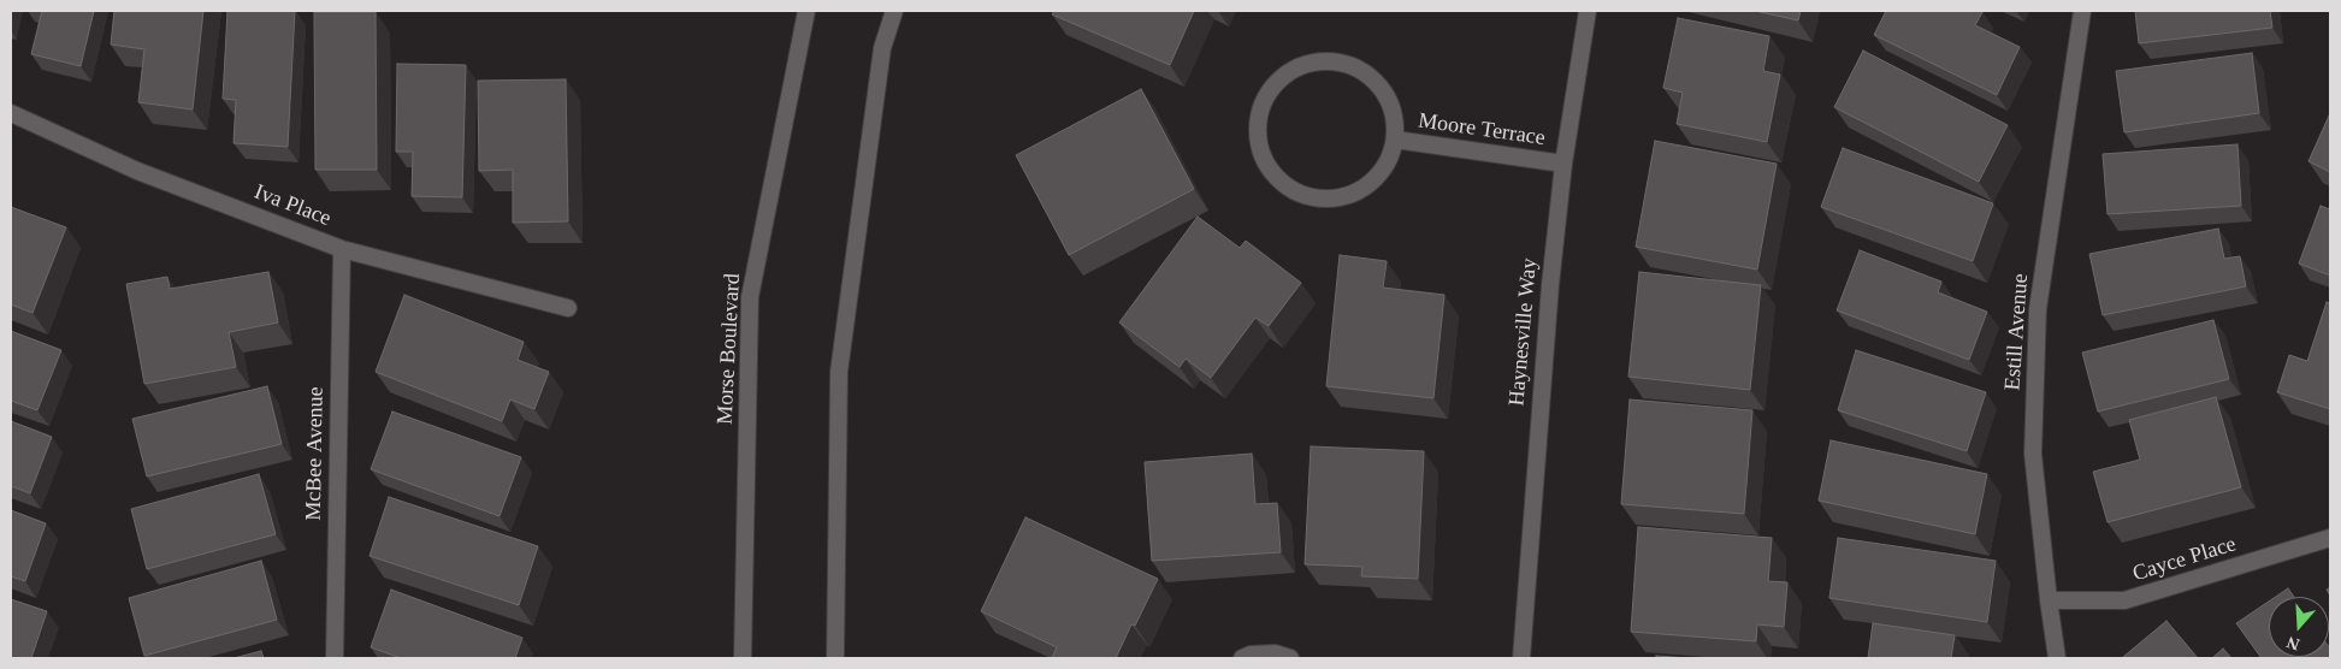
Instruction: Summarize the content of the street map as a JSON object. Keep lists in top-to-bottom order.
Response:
{
  "streets": {
    "street": [
      "Moore Terrace",
      "Iva Place",
      "Haynesville Way",
      "Estill Avenue",
      "Morse Boulevard",
      "McBee Avenue",
      "Cayce Place"
    ]
  },
  "crossings": [
    ["Moore Terrace", "Haynesville Way"],
    ["Iva Place", "McBee Avenue"],
    ["Estill Avenue", "Cayce Place"]
  ],
  "north": "bottom"
}
